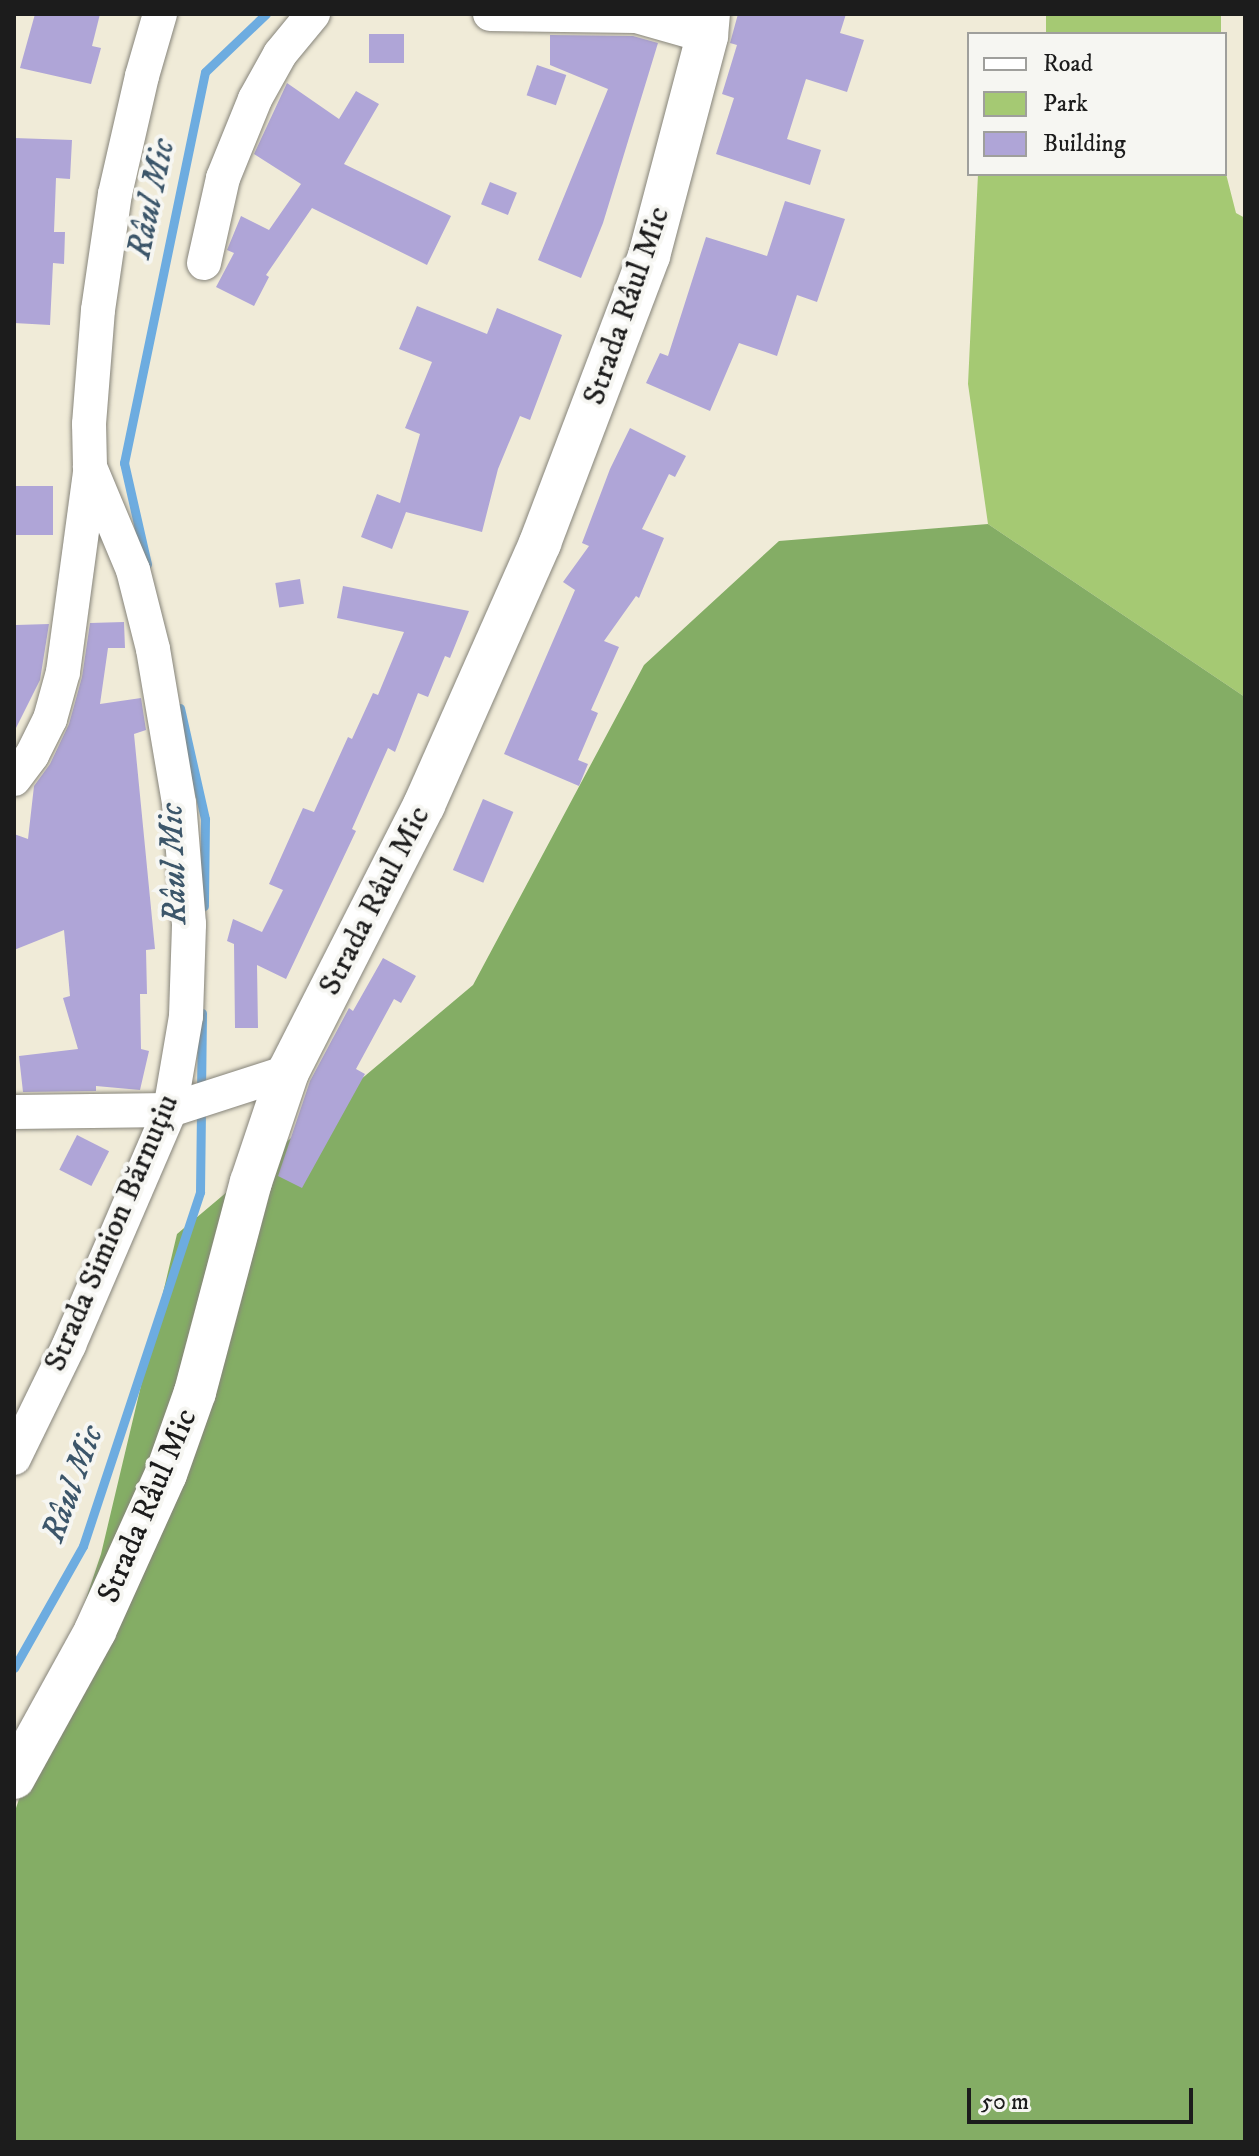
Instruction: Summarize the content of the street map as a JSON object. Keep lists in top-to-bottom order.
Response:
{
  "streets": {
    "street": ["Strada Râul Mic", "Strada Simion Bărnuțiu"]
  },
  "water": ["Râul Mic"],
  "legend": ["Road", "Park", "Building"],
  "scale_bar": "50 m"
}
